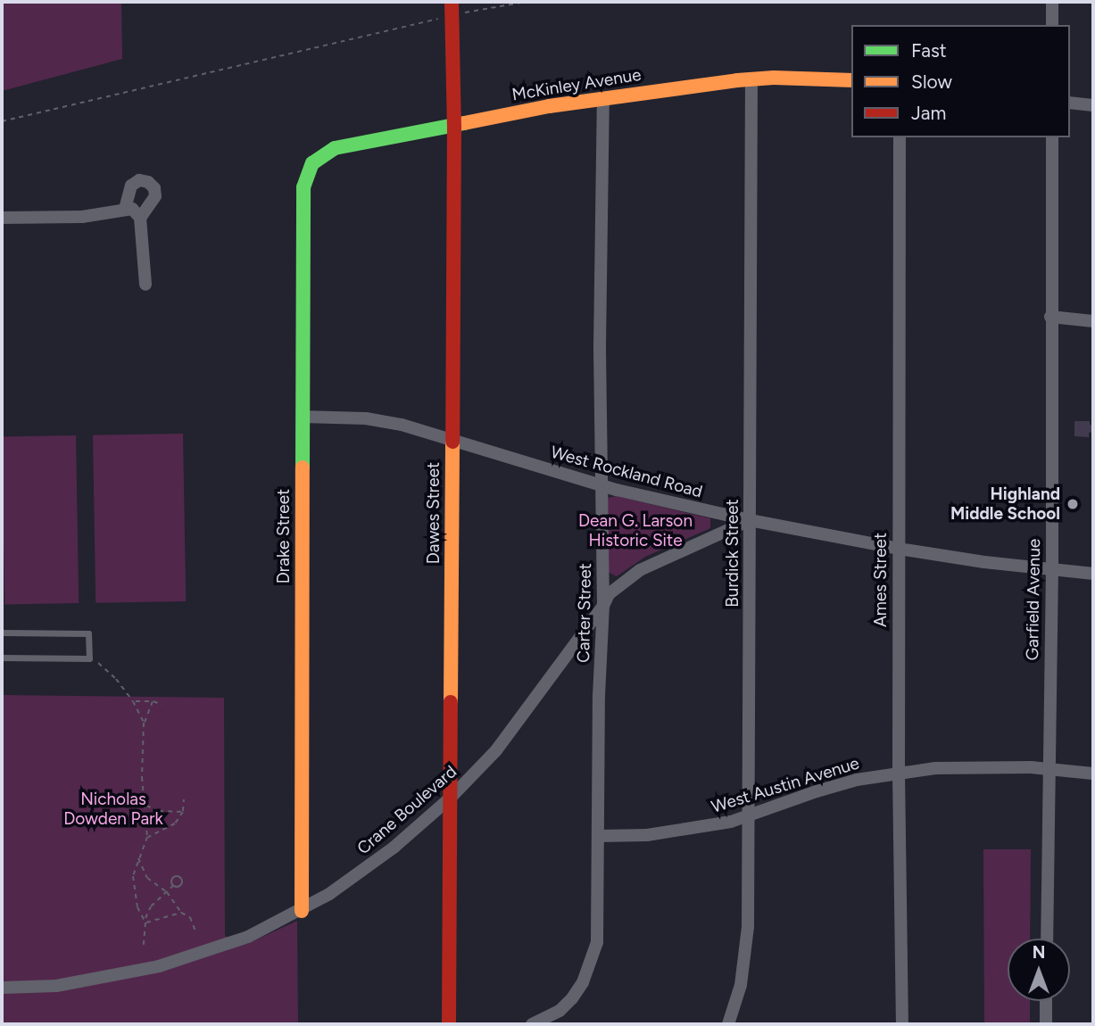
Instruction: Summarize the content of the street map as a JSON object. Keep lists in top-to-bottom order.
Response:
{
  "streets": {
    "street": [
      "McKinley Avenue",
      "West Rockland Road",
      "Dawes Street",
      "Drake Street",
      "Burdick Street",
      "Ames Street",
      "Garfield Avenue",
      "Carter Street",
      "West Austin Avenue",
      "Crane Boulevard"
    ]
  },
  "crossings": [
    ["McKinley Avenue", "Dawes Street"],
    ["McKinley Avenue", "Drake Street"],
    ["McKinley Avenue", "Burdick Street"],
    ["McKinley Avenue", "Carter Street"],
    ["West Rockland Road", "Dawes Street"],
    ["West Rockland Road", "Drake Street"],
    ["West Rockland Road", "Burdick Street"],
    ["West Rockland Road", "Ames Street"],
    ["West Rockland Road", "Garfield Avenue"],
    ["West Rockland Road", "Carter Street"],
    ["West Rockland Road", "Crane Boulevard"],
    ["Dawes Street", "Crane Boulevard"],
    ["Drake Street", "Crane Boulevard"],
    ["Burdick Street", "West Austin Avenue"],
    ["Burdick Street", "Crane Boulevard"],
    ["Ames Street", "West Austin Avenue"],
    ["Garfield Avenue", "West Austin Avenue"],
    ["Carter Street", "West Austin Avenue"],
    ["Carter Street", "Crane Boulevard"]
  ],
  "parks": ["Dean G. Larson Historic Site", "Nicholas Dowden Park"],
  "places": ["Highland Middle School"],
  "legend": ["Fast", "Slow", "Jam"],
  "north": "top"
}
